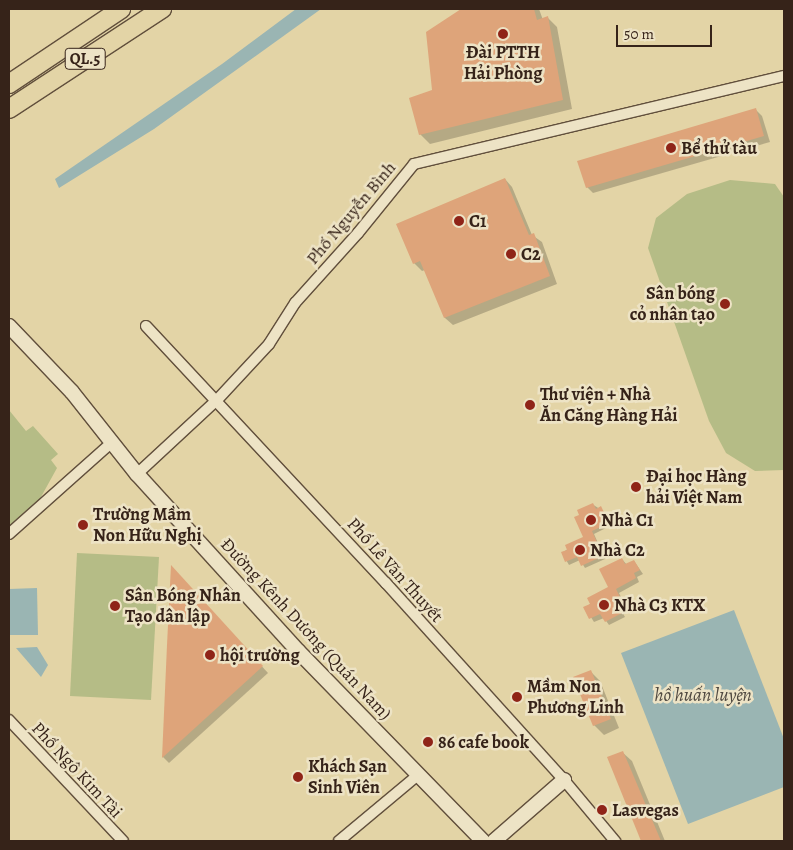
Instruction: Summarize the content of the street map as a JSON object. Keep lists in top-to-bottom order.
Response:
{
  "streets": {
    "highway": ["QL.5"],
    "street": [
      "Phố Nguyễn Bình",
      "Phố Lê Văn Thuyết",
      "Đường Kênh Dương (Quán Nam)",
      "Phố Ngô Kim Tài"
    ]
  },
  "crossings": [
    ["Phố Nguyễn Bình", "Phố Lê Văn Thuyết"],
    ["Phố Nguyễn Bình", "Đường Kênh Dương (Quán Nam)"]
  ],
  "water": ["hồ huấn luyện"],
  "places": [
    "Đài PTTH Hải Phòng",
    "Bể thử tàu",
    "C1",
    "C2",
    "Sân bóng cỏ nhân tạo",
    "Thư viện + Nhà Ăn Căng Hàng Hải",
    "Đại học Hàng hải Việt Nam",
    "Nhà C1",
    "Trường Mầm Non Hữu Nghị",
    "Nhà C2",
    "Nhà C3 KTX",
    "Sân Bóng Nhân Tạo dân lập",
    "hội trường",
    "Mầm Non Phương Linh",
    "86 cafe book",
    "Khách Sạn Sinh Viên",
    "Lasvegas"
  ],
  "scale_bar": "50 m"
}
